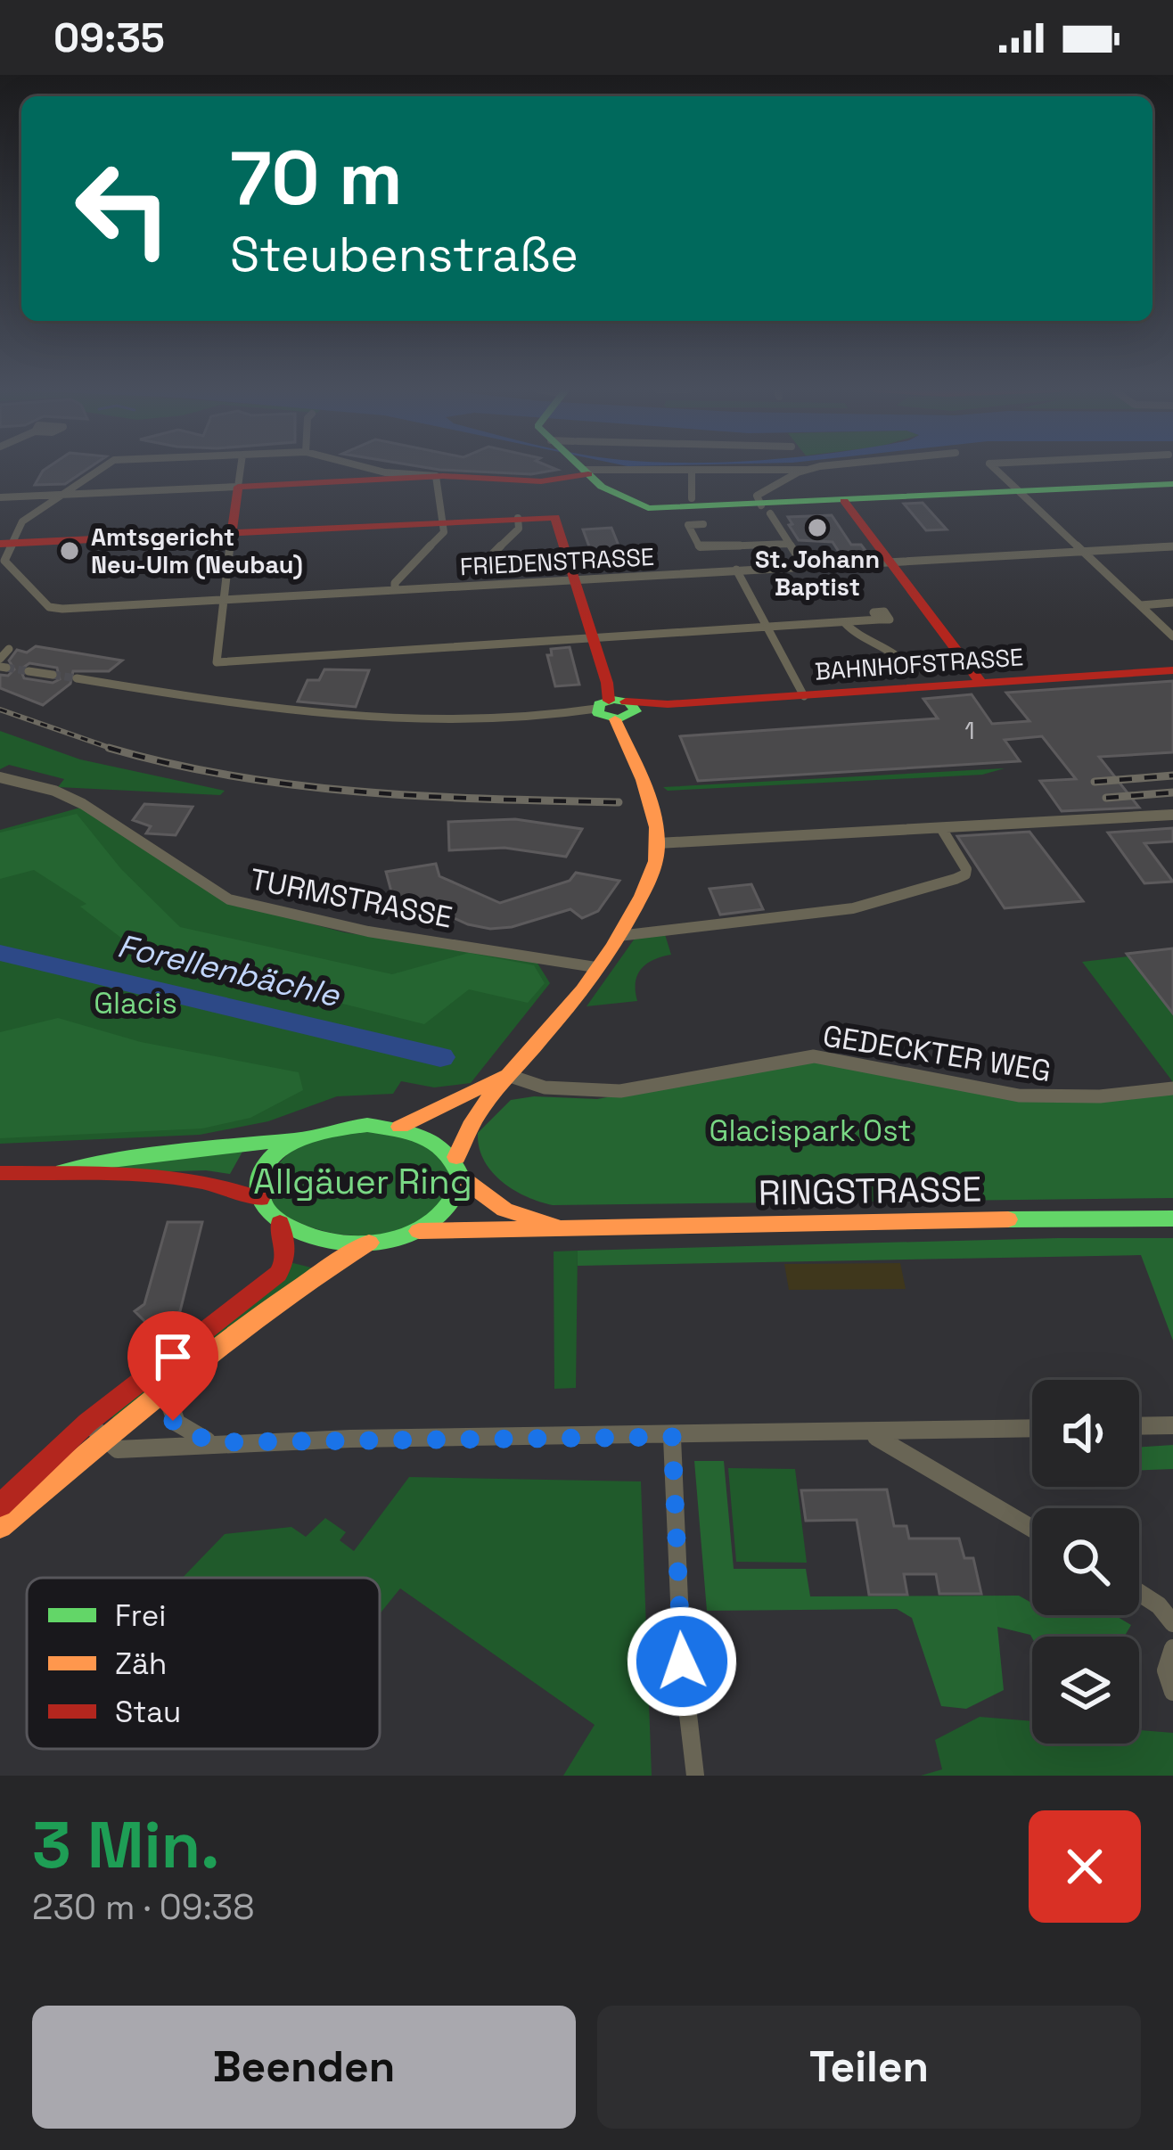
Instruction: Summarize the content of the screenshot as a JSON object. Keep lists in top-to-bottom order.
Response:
{
  "streets": {
    "street": [
      "FRIEDENSTRASSE",
      "BAHNHOFSTRASSE",
      "TURMSTRASSE",
      "GEDECKTER WEG",
      "RINGSTRASSE"
    ]
  },
  "water": ["Forellenbächle"],
  "parks": ["Glacis", "Glacispark Ost", "Allgäuer Ring"],
  "places": ["St. Johann Baptist", "Amtsgericht Neu-Ulm (Neubau)"],
  "house_numbers": ["1"],
  "legend": ["Frei", "Zäh", "Stau"],
  "page": {
    "status": "09:35",
    "turn": ["70 m", "Steubenstraße"],
    "heading": ["3 Min.", "230 m · 09:38"],
    "buttons": ["Beenden", "Teilen"]
  }
}
